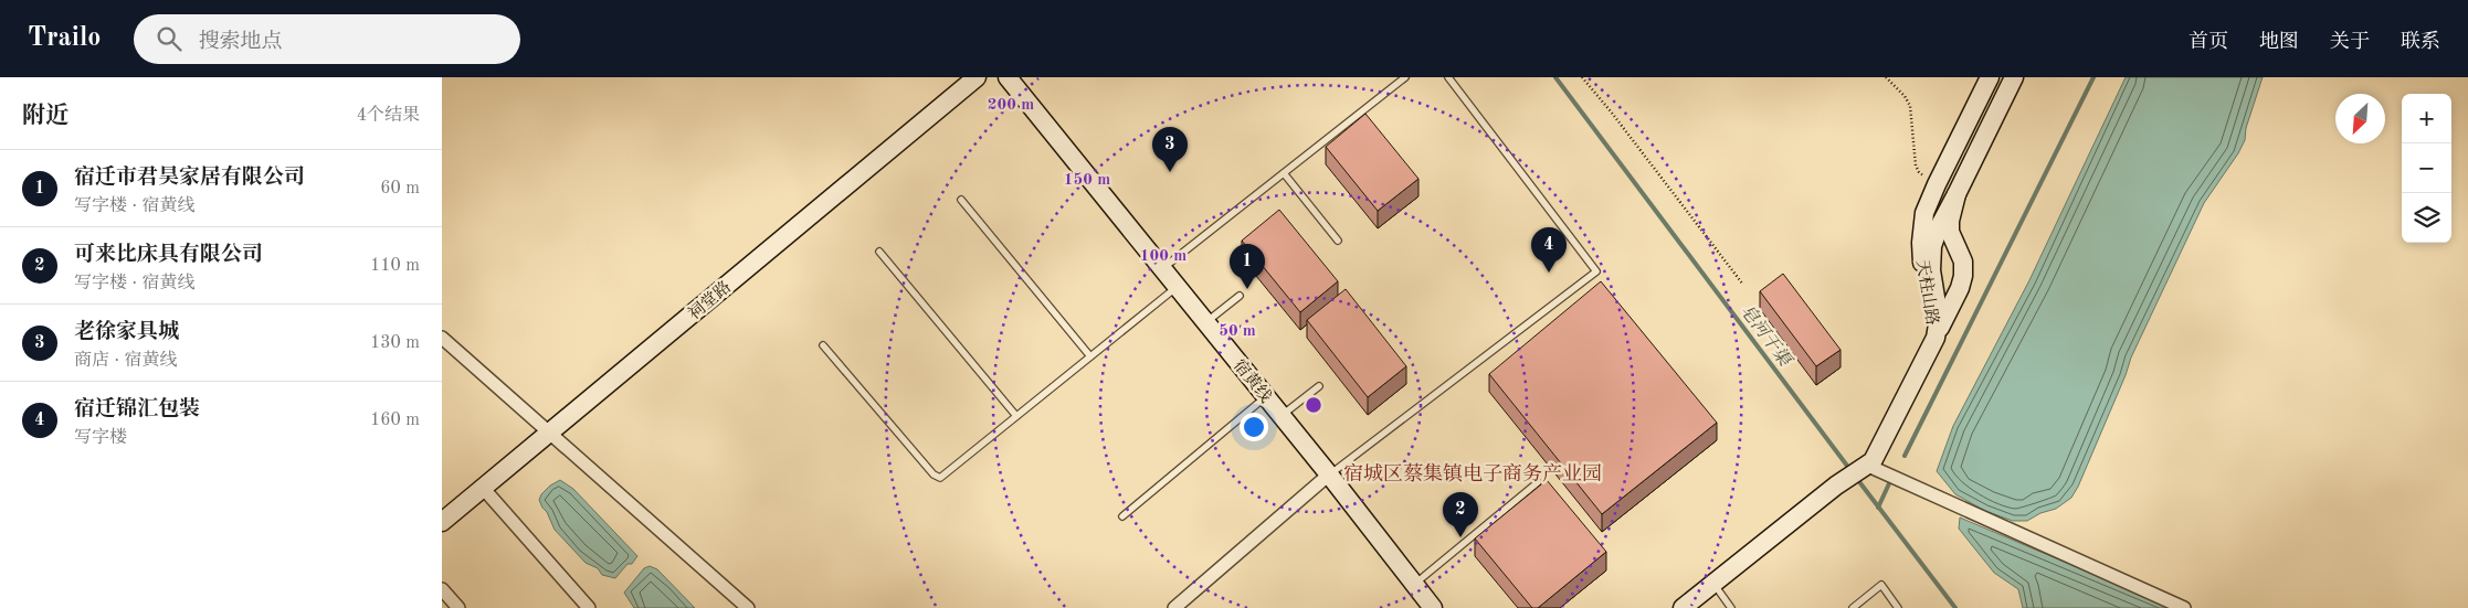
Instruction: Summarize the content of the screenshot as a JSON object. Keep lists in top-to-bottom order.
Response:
{
  "streets": {
    "street": ["天柱山路", "祠堂路", "宿黄线"]
  },
  "districts": ["宿城区蔡集镇电子商务产业园"],
  "water": ["皂河干渠"],
  "north": "bottom left",
  "page": {
    "header": "Trailo",
    "search": "搜索地点",
    "nav": [
      "首页",
      "地图",
      "关于",
      "联系"
    ],
    "heading": ["附近", "4个结果"],
    "map_buttons": ["+", "−"],
    "pins": [
      "3",
      "4",
      "1",
      "2"
    ],
    "list": [
      {
        "mark": "1",
        "name": "宿迁市君昊家居有限公司",
        "note": "写字楼 · 宿黄线",
        "value": "60 m"
      },
      {
        "mark": "2",
        "name": "可来比床具有限公司",
        "note": "写字楼 · 宿黄线",
        "value": "110 m"
      },
      {
        "mark": "3",
        "name": "老徐家具城",
        "note": "商店 · 宿黄线",
        "value": "130 m"
      },
      {
        "mark": "4",
        "name": "宿迁锦汇包装",
        "note": "写字楼",
        "value": "160 m"
      }
    ]
  },
  "rings": [
    "200 m",
    "150 m",
    "100 m",
    "50 m"
  ]
}
